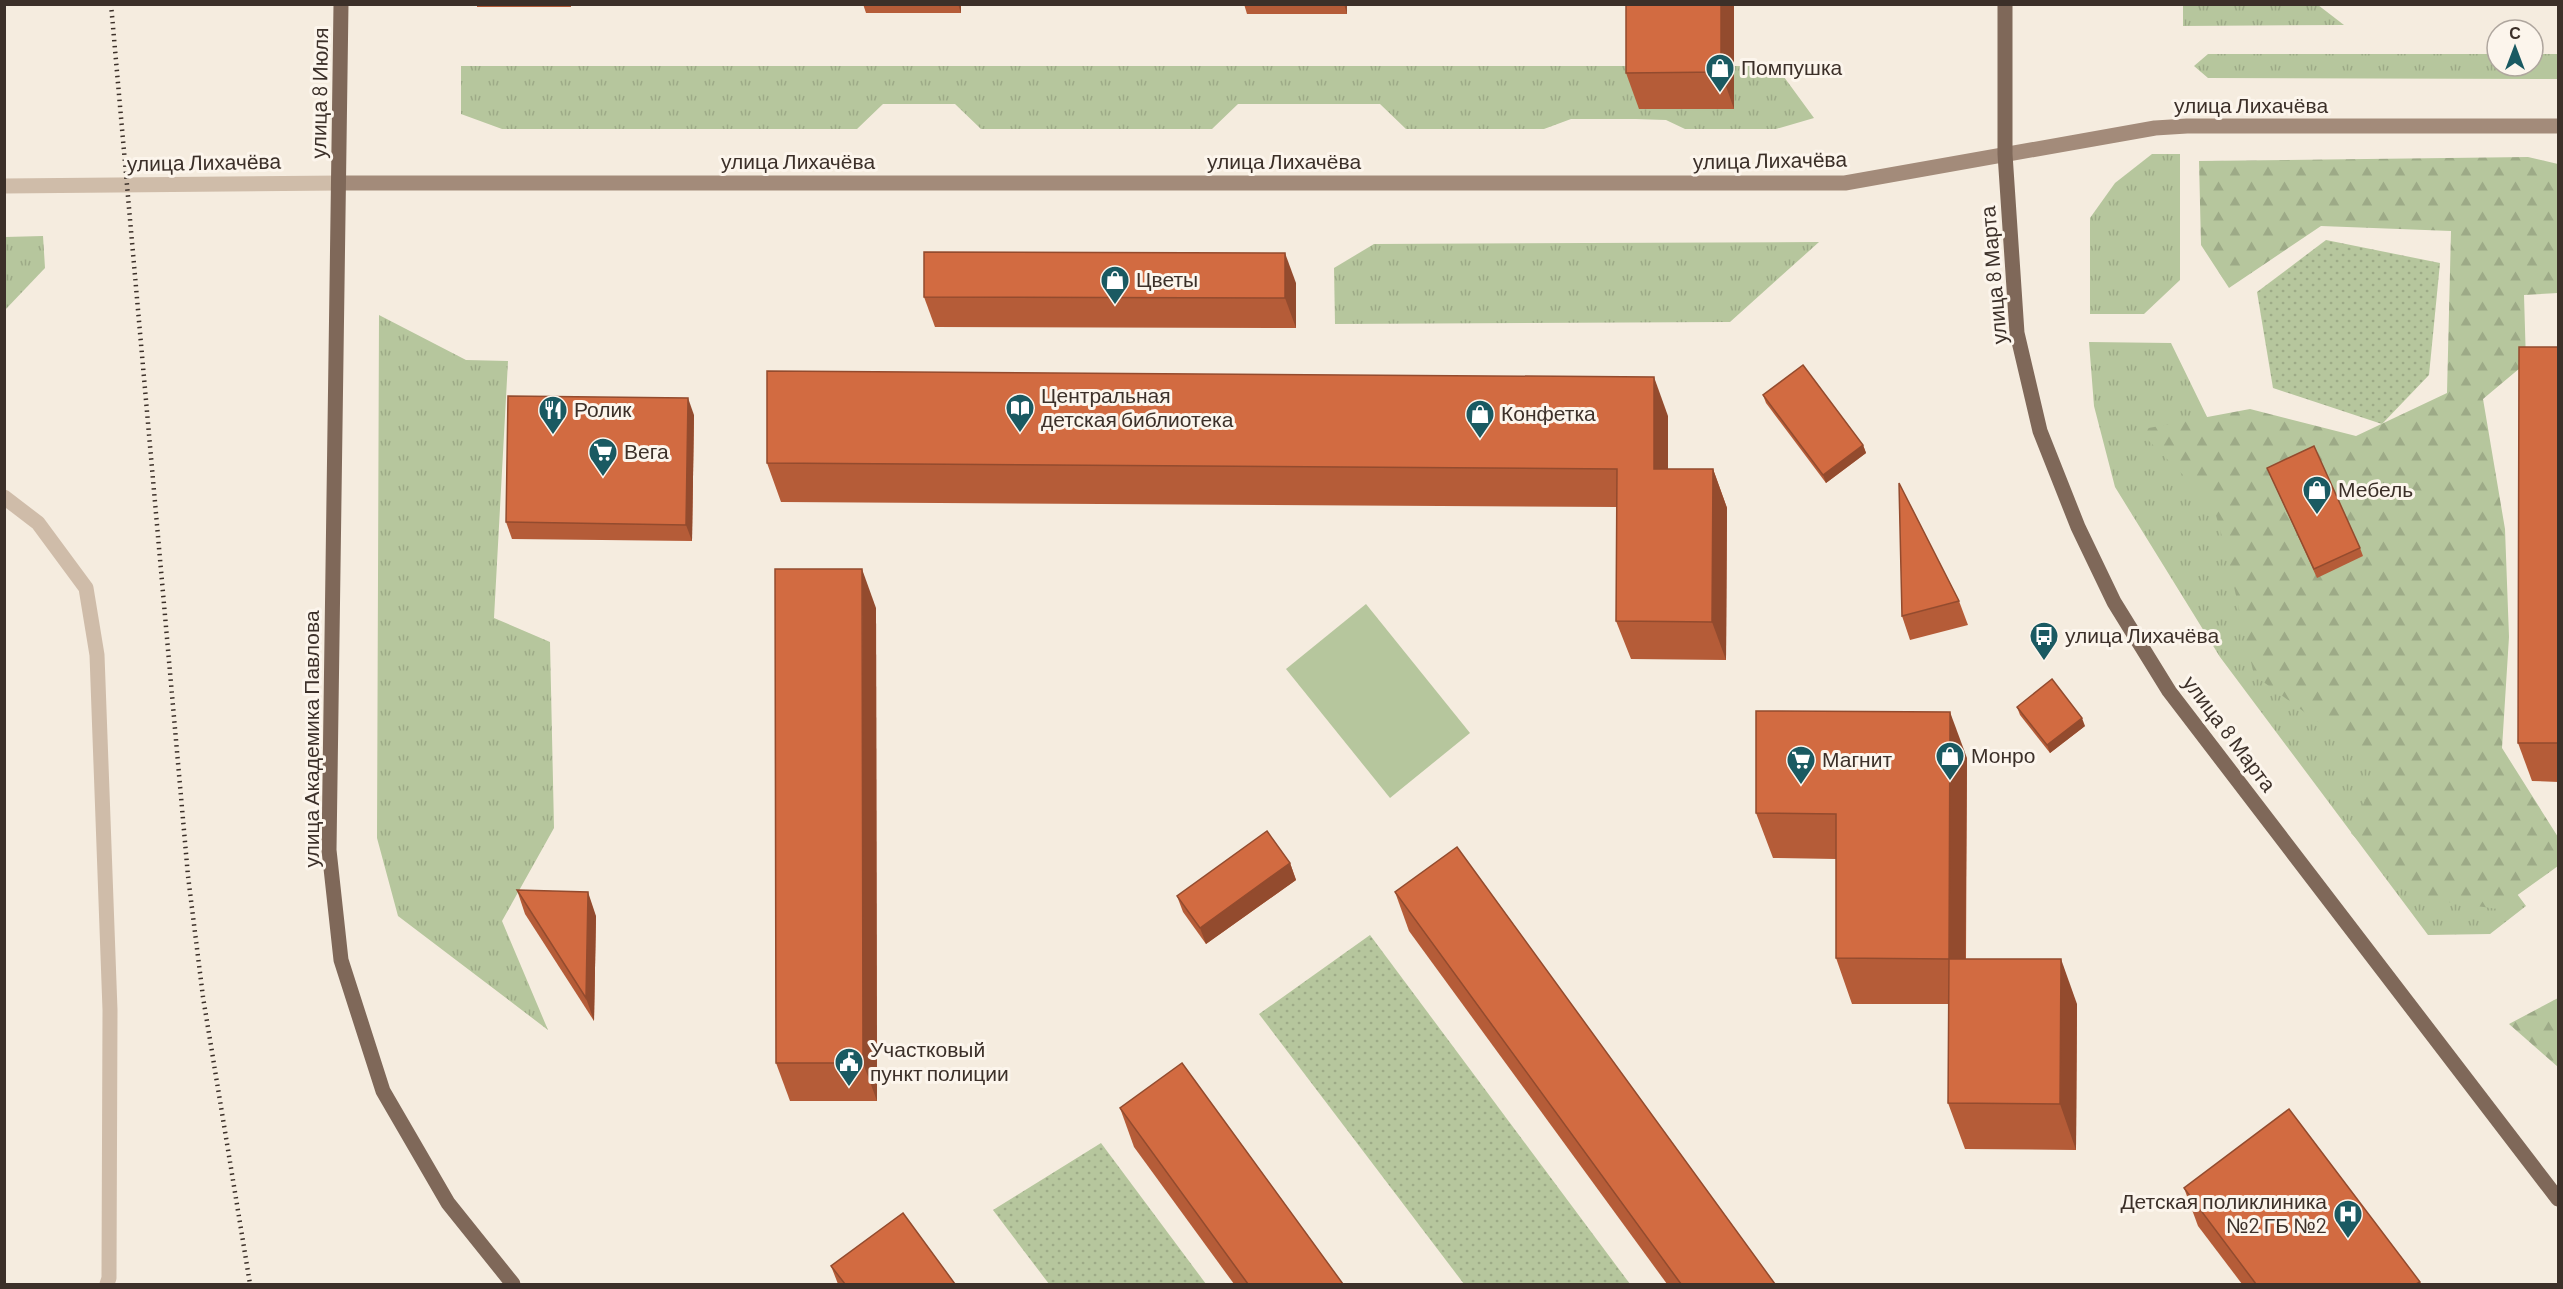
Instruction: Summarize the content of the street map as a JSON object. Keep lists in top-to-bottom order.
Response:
{
  "streets": {
    "main road": [
      "улица 8 Июля",
      "улица Лихачёва",
      "улица 8 Марта",
      "улица Академика Павлова"
    ]
  },
  "crossings": [
    ["улица 8 Июля", "улица Лихачёва"],
    ["улица 8 Июля", "улица Академика Павлова"],
    ["улица Лихачёва", "улица 8 Марта"],
    ["улица Лихачёва", "улица Академика Павлова"]
  ],
  "places": {
    "shop": [
      "Помпушка",
      "Цветы",
      "Конфетка",
      "Мебель",
      "Монро"
    ],
    "library": ["Центральная детская библиотека"],
    "restaurant": ["Ролик"],
    "supermarket": ["Вега", "Магнит"],
    "bus stop": ["улица Лихачёва"],
    "public building": ["Участковый пункт полиции"],
    "hospital": ["Детская поликлиника №2 ГБ №2"]
  },
  "north": "top"
}
